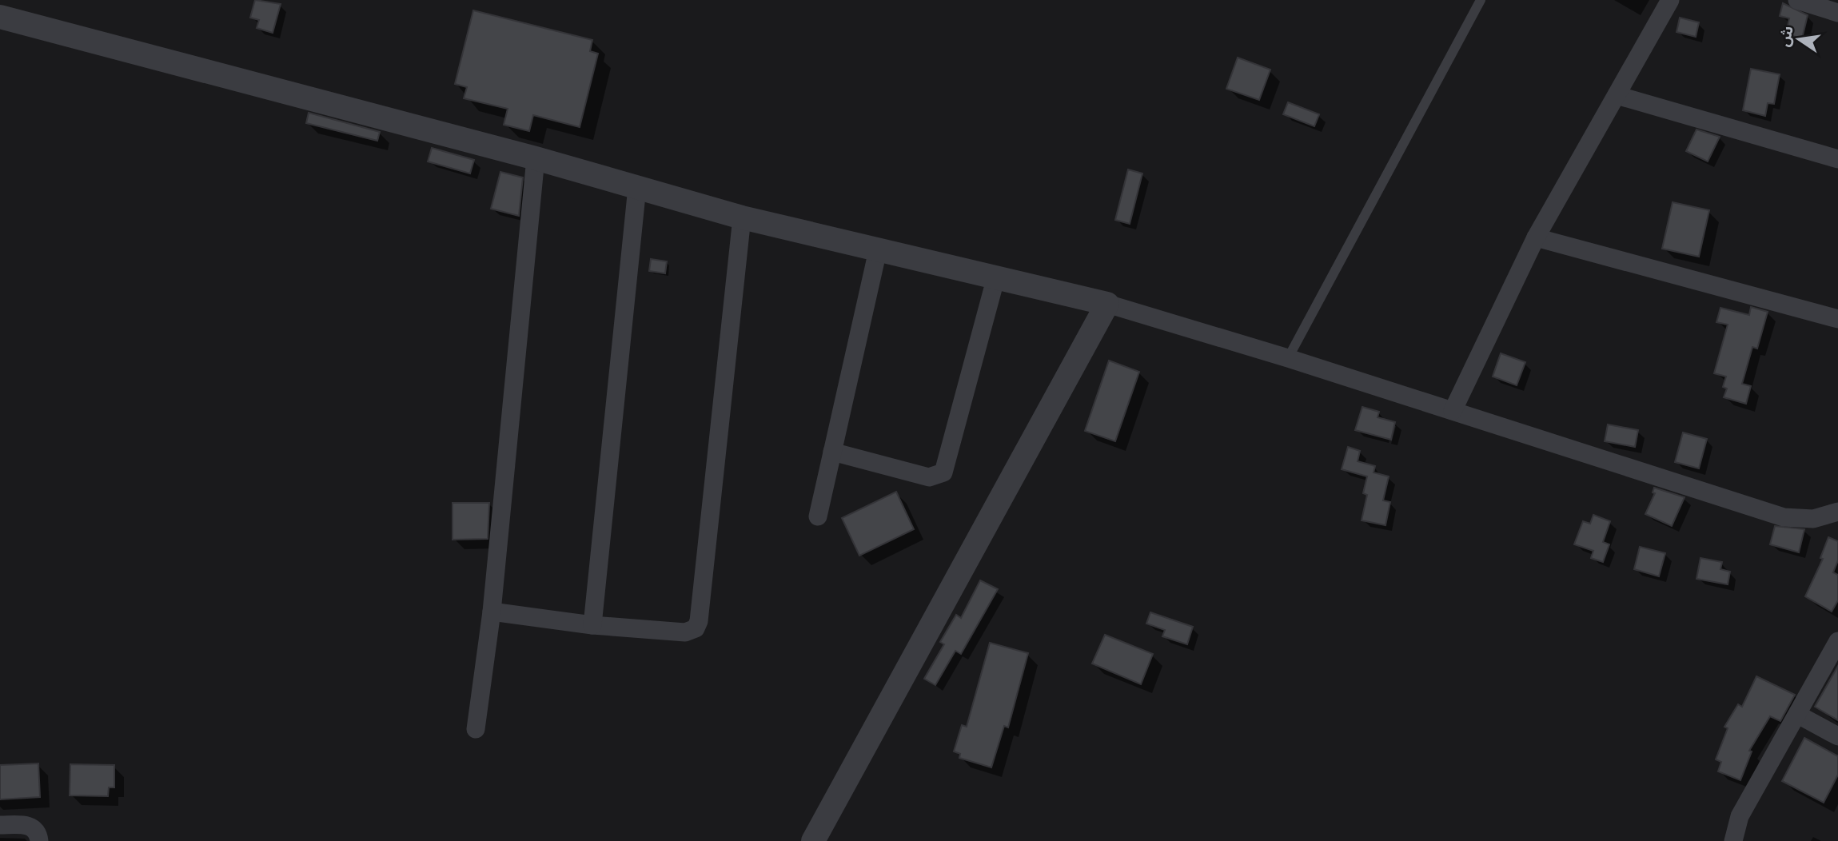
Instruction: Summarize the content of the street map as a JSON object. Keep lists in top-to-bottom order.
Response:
{
  "north": "left"
}
